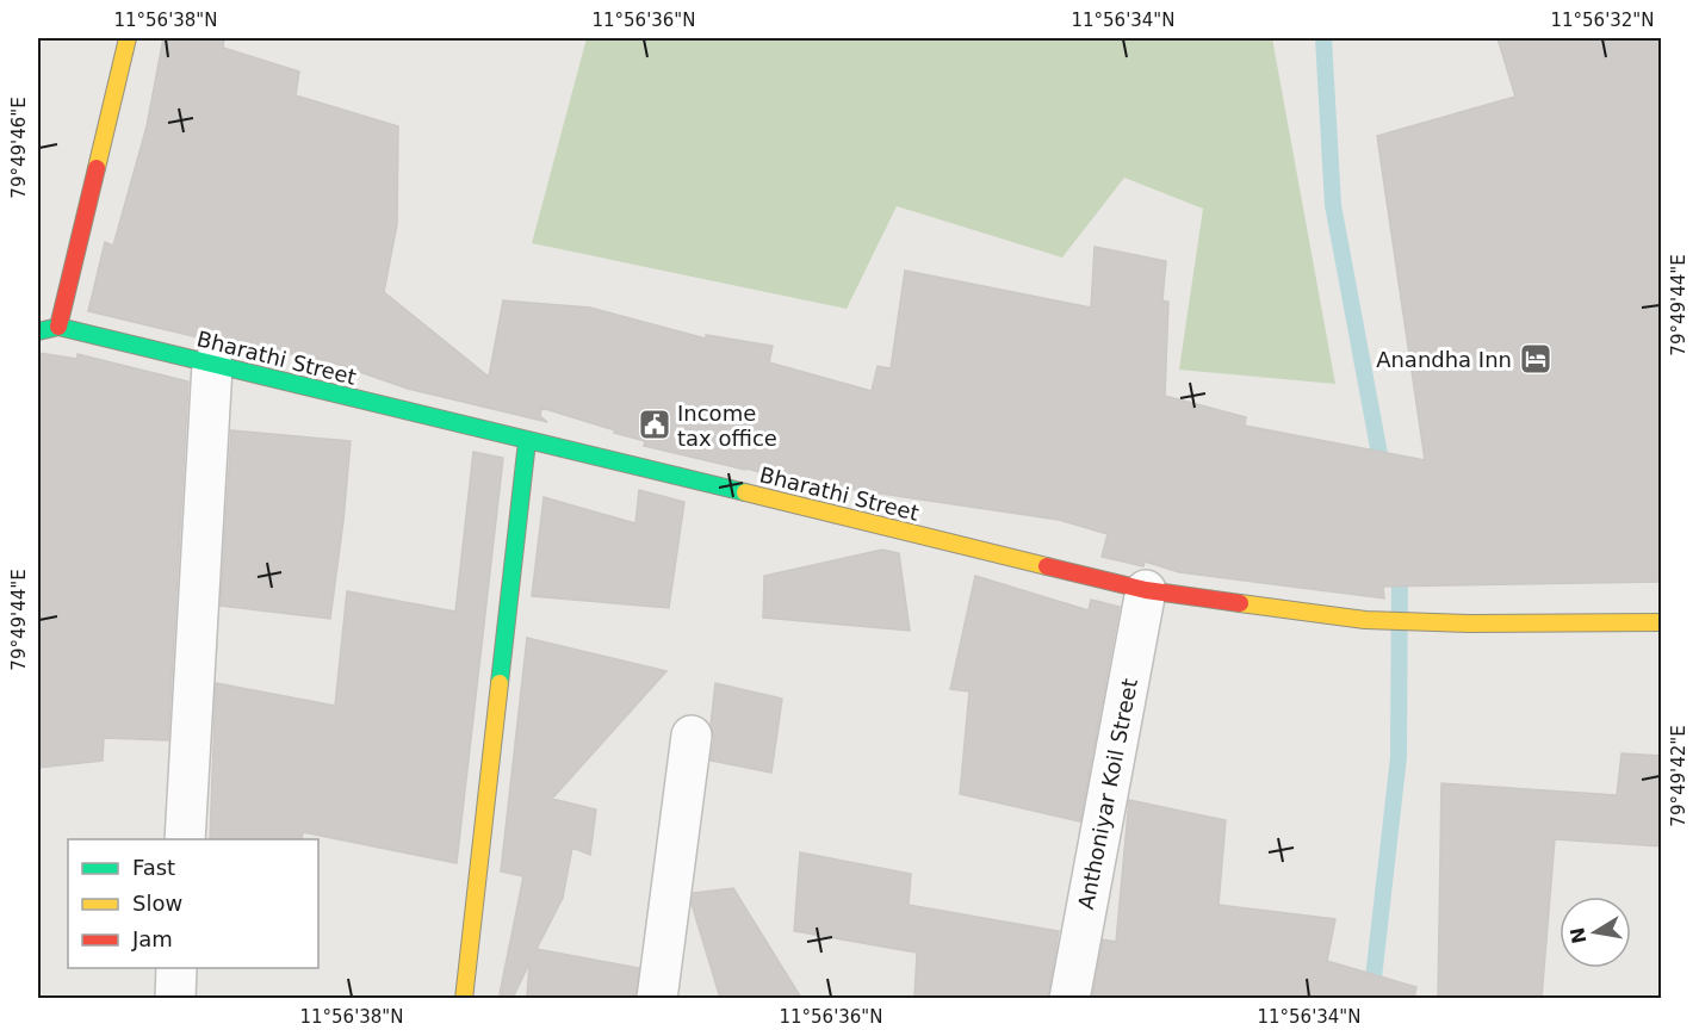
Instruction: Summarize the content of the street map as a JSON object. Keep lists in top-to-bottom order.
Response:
{
  "streets": {
    "street": ["Bharathi Street", "Anthoniyar Koil Street"]
  },
  "crossings": [
    ["Bharathi Street", "Anthoniyar Koil Street"]
  ],
  "places": {
    "hotel": ["Anandha Inn"],
    "public building": ["Income tax office"]
  },
  "legend": ["Fast", "Slow", "Jam"],
  "north": "left",
  "coordinates": [
    "11°56'38\"N",
    "11°56'36\"N",
    "11°56'34\"N",
    "11°56'32\"N",
    "79°49'46\"E",
    "79°49'44\"E",
    "79°49'42\"E"
  ]
}
